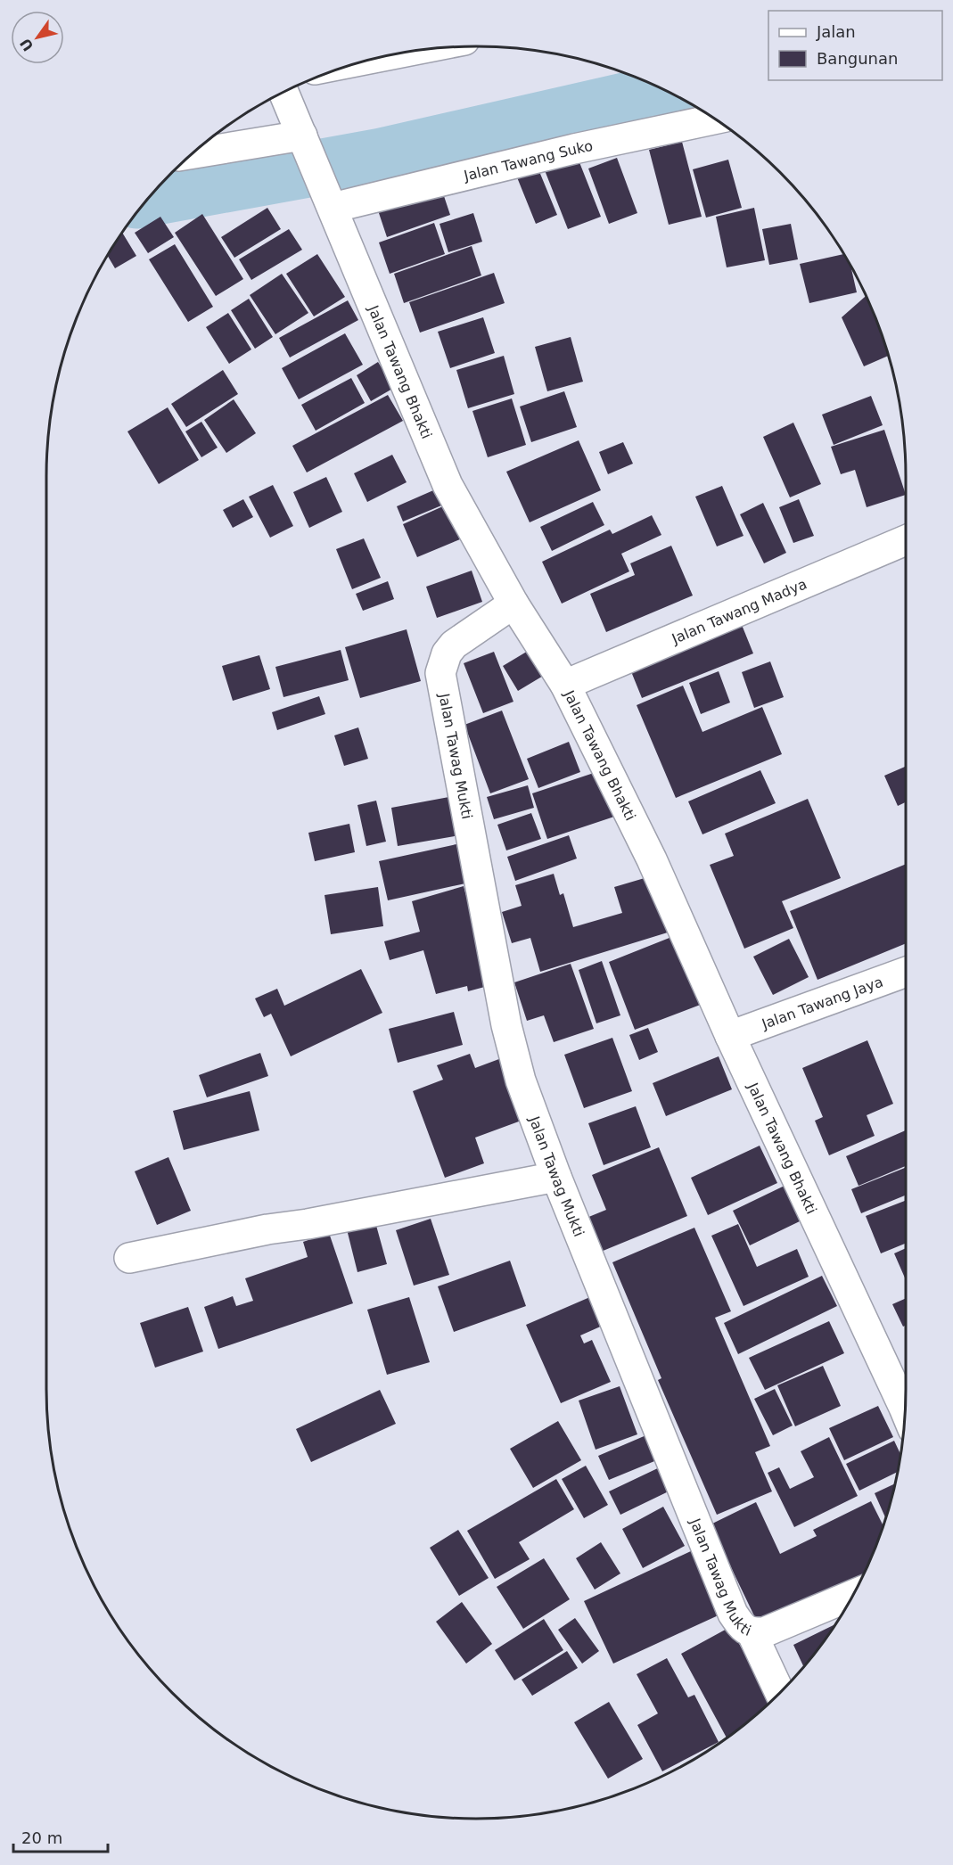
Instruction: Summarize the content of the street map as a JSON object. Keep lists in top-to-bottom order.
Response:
{
  "streets": {
    "street": [
      "Jalan Tawang Suko",
      "Jalan Tawang Bhakti",
      "Jalan Tawang Madya",
      "Jalan Tawag Mukti",
      "Jalan Tawang Jaya"
    ]
  },
  "crossings": [
    ["Jalan Tawang Suko", "Jalan Tawang Bhakti"],
    ["Jalan Tawang Bhakti", "Jalan Tawang Madya"],
    ["Jalan Tawang Bhakti", "Jalan Tawag Mukti"],
    ["Jalan Tawang Bhakti", "Jalan Tawang Jaya"]
  ],
  "legend": ["Jalan", "Bangunan"],
  "scale_bar": "20 m",
  "north": "bottom left"
}
